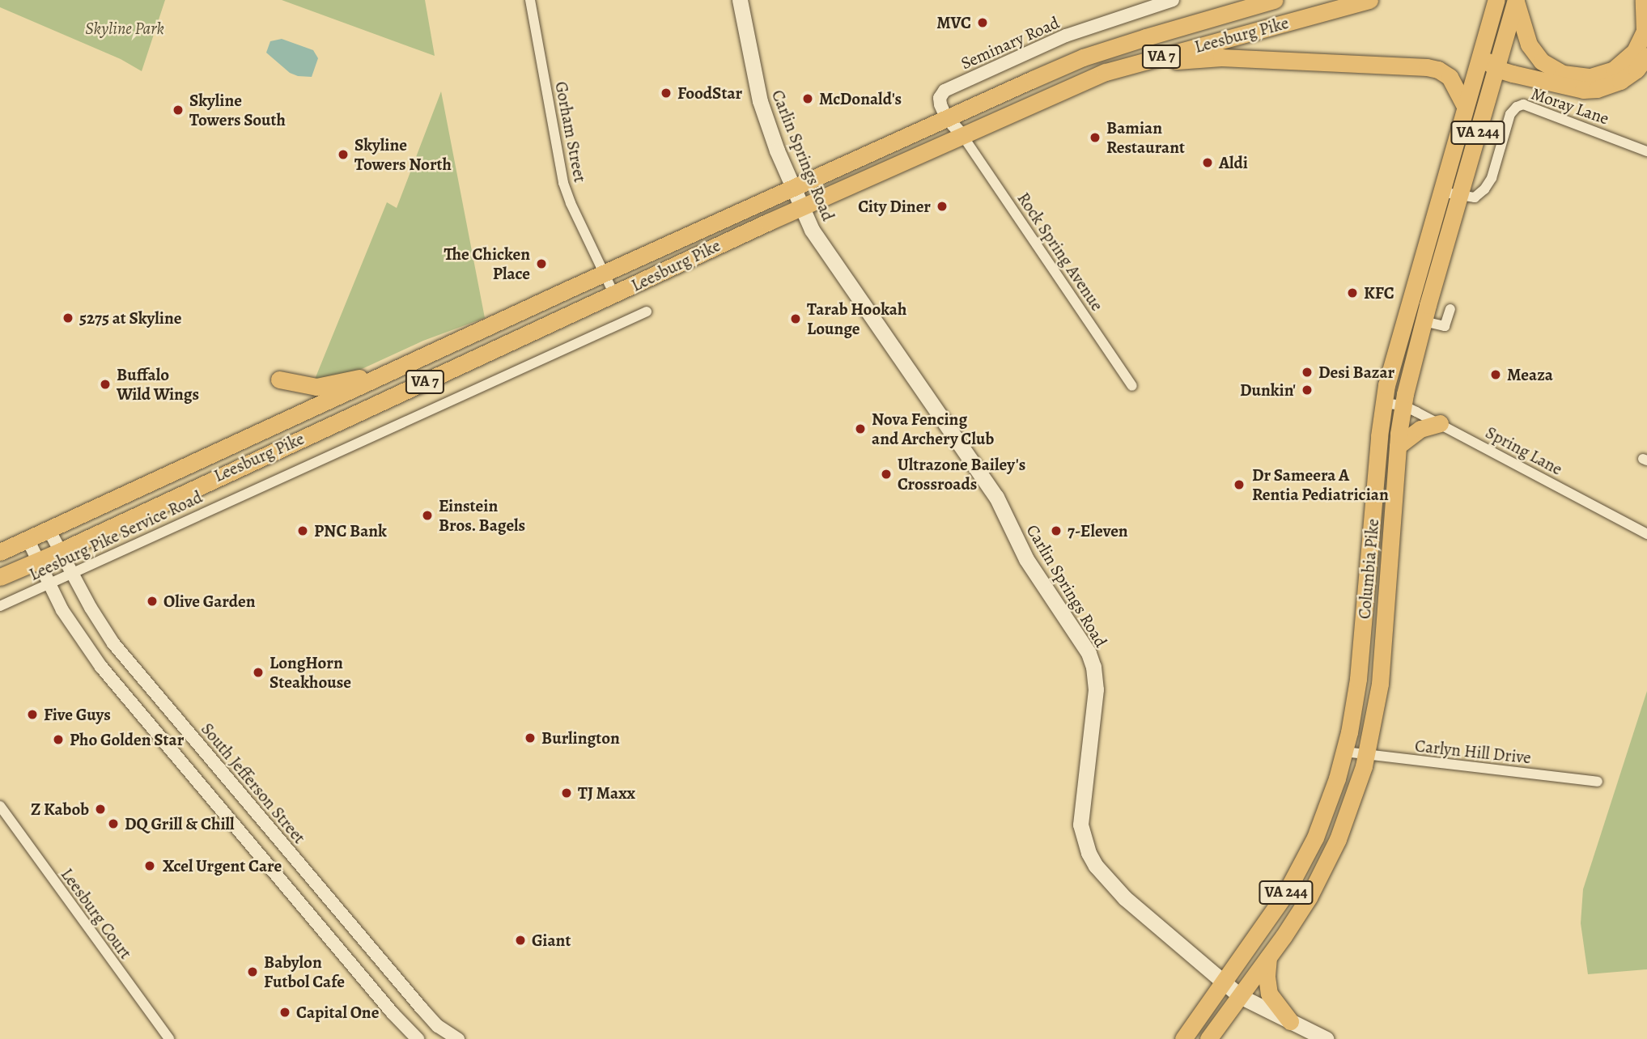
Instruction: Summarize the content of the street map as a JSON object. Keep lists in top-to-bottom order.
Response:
{
  "streets": {
    "main road": [
      "Leesburg Pike",
      "VA 7",
      "VA 244",
      "Carlin Springs Road",
      "Columbia Pike"
    ],
    "street": [
      "Seminary Road",
      "Moray Lane",
      "Gorham Street",
      "Rock Spring Avenue",
      "Spring Lane",
      "Leesburg Pike Service Road",
      "Carlyn Hill Drive",
      "South Jefferson Street",
      "Leesburg Court"
    ]
  },
  "crossings": [
    ["Leesburg Pike", "Seminary Road"],
    ["Leesburg Pike", "Gorham Street"],
    ["Leesburg Pike", "Carlin Springs Road"],
    ["Leesburg Pike", "Rock Spring Avenue"],
    ["Leesburg Pike", "South Jefferson Street"],
    ["Moray Lane", "Columbia Pike"],
    ["Carlin Springs Road", "Columbia Pike"],
    ["Spring Lane", "Columbia Pike"],
    ["Leesburg Pike Service Road", "South Jefferson Street"],
    ["Columbia Pike", "Carlyn Hill Drive"]
  ],
  "parks": ["Skyline Park"],
  "places": [
    "MVC",
    "FoodStar",
    "McDonald's",
    "Skyline Towers South",
    "Bamian Restaurant",
    "Skyline Towers North",
    "Aldi",
    "City Diner",
    "The Chicken Place",
    "KFC",
    "5275 at Skyline",
    "Tarab Hookah Lounge",
    "Desi Bazar",
    "Meaza",
    "Buffalo Wild Wings",
    "Dunkin'",
    "Nova Fencing and Archery Club",
    "Ultrazone Bailey's Crossroads",
    "Dr Sameera A Rentia Pediatrician",
    "Einstein Bros. Bagels",
    "PNC Bank",
    "7-Eleven",
    "Olive Garden",
    "LongHorn Steakhouse",
    "Five Guys",
    "Burlington",
    "Pho Golden Star",
    "TJ Maxx",
    "Z Kabob",
    "DQ Grill & Chill",
    "Xcel Urgent Care",
    "Giant",
    "Babylon Futbol Cafe",
    "Capital One"
  ]
}
